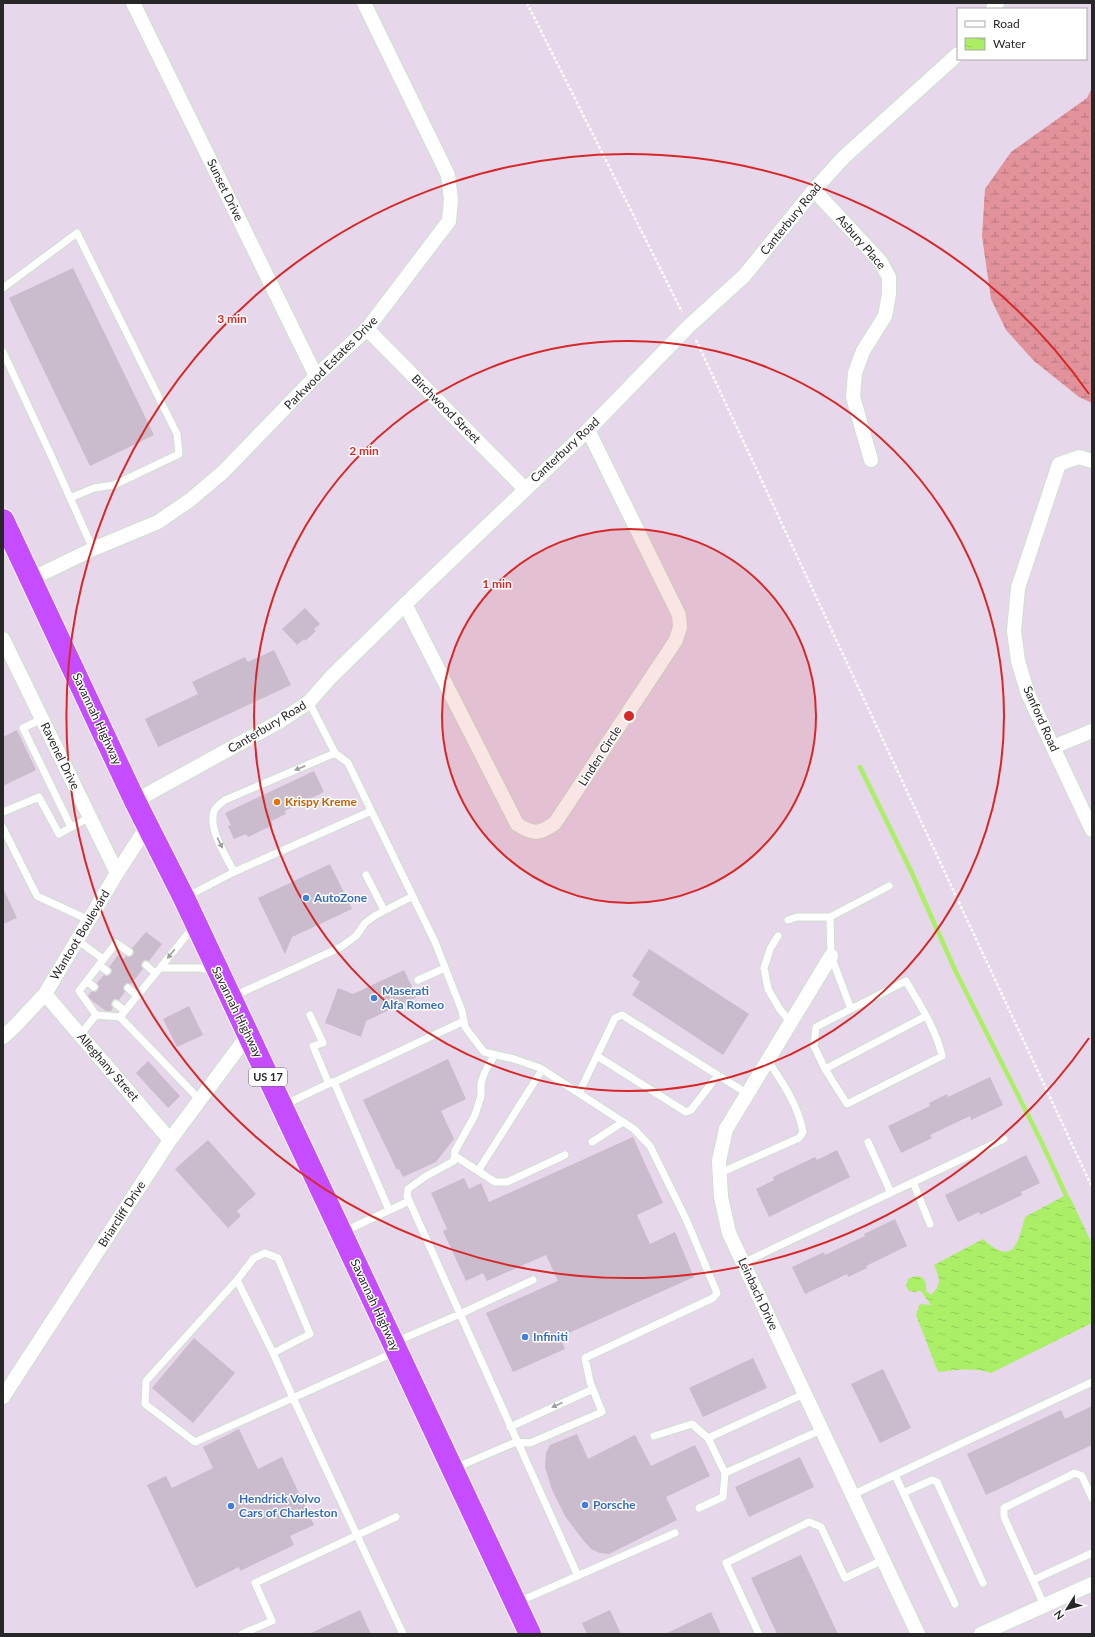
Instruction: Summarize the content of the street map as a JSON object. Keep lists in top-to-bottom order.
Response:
{
  "streets": {
    "highway": ["Savannah Highway", "US 17"],
    "street": [
      "Sunset Drive",
      "Canterbury Road",
      "Asbury Place",
      "Parkwood Estates Drive",
      "Birchwood Street",
      "Sanford Road",
      "Ravenel Drive",
      "Linden Circle",
      "Wantoot Boulevard",
      "Alleghany Street",
      "Briarcliff Drive",
      "Leinbach Drive"
    ]
  },
  "crossings": [
    ["Sunset Drive", "Parkwood Estates Drive"],
    ["Canterbury Road", "Asbury Place"],
    ["Canterbury Road", "Birchwood Street"],
    ["Canterbury Road", "Savannah Highway"],
    ["Canterbury Road", "Linden Circle"],
    ["Parkwood Estates Drive", "Birchwood Street"],
    ["Parkwood Estates Drive", "Savannah Highway"],
    ["Savannah Highway", "Wantoot Boulevard"],
    ["Savannah Highway", "Briarcliff Drive"],
    ["Ravenel Drive", "Wantoot Boulevard"],
    ["Wantoot Boulevard", "Alleghany Street"],
    ["Alleghany Street", "Briarcliff Drive"]
  ],
  "places": [
    "Krispy Kreme",
    "AutoZone",
    "Maserati Alfa Romeo",
    "Infiniti",
    "Porsche",
    "Hendrick Volvo Cars of Charleston"
  ],
  "legend": ["Road", "Water"],
  "north": "bottom left",
  "rings": ["3 min", "2 min", "1 min"]
}
